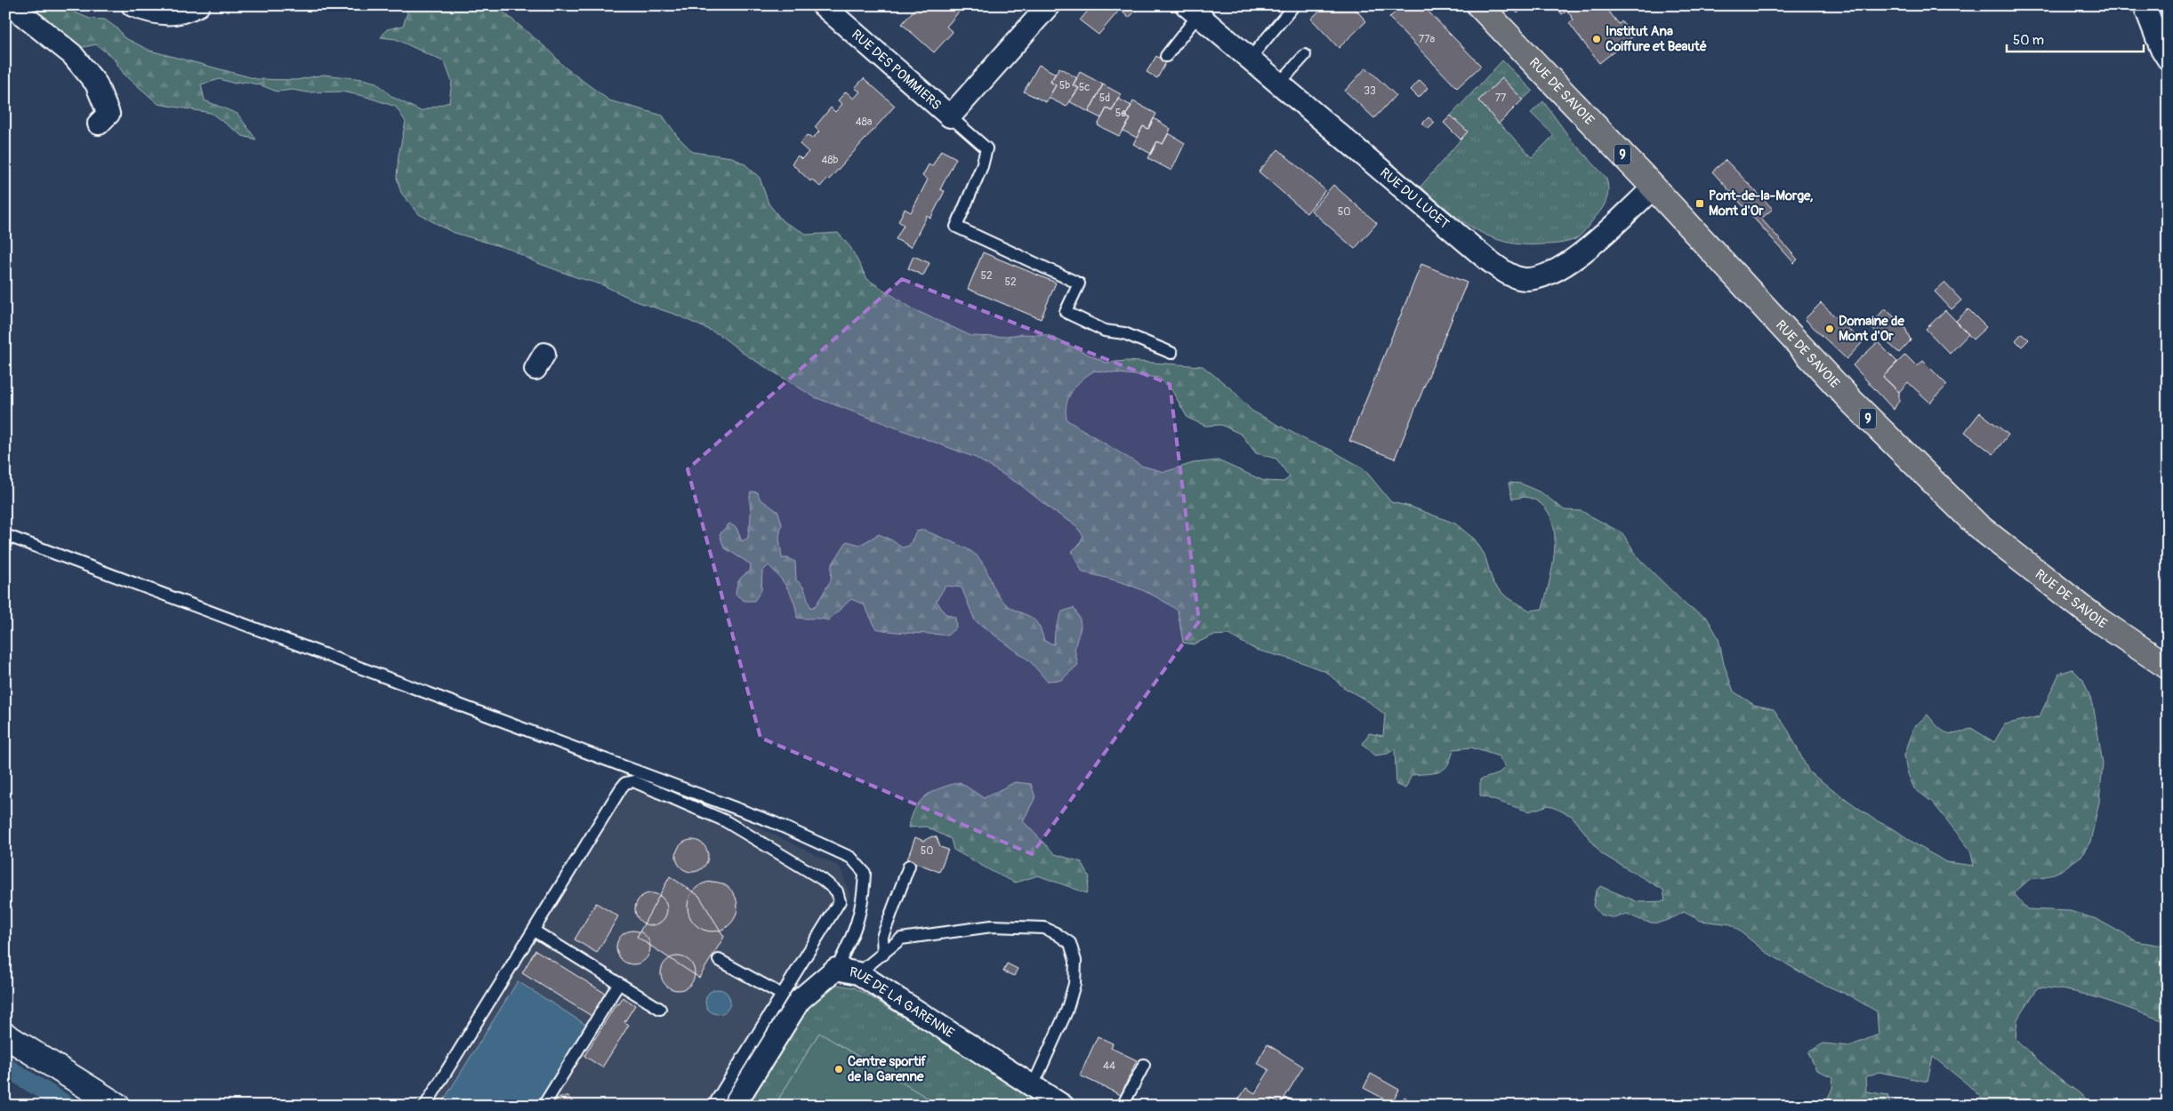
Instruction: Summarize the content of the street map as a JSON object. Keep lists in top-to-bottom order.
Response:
{
  "streets": {
    "main road": ["RUE DE SAVOIE", "9"],
    "street": ["RUE DES POMMIERS", "RUE DU LUCET", "RUE DE LA GARENNE"]
  },
  "crossings": [
    ["RUE DE SAVOIE", "RUE DU LUCET"]
  ],
  "places": {
    "other": ["Institut Ana Coiffure et Beauté", "Domaine de Mont d'Or", "Centre sportif de la Garenne"],
    "transit": ["Pont-de-la-Morge, Mont d'Or"]
  },
  "house_numbers": [
    "77a",
    "5b",
    "5c",
    "33",
    "5d",
    "77",
    "5e",
    "48a",
    "48b",
    "50",
    "52",
    "52",
    "50",
    "44"
  ],
  "scale_bar": "50 m"
}
